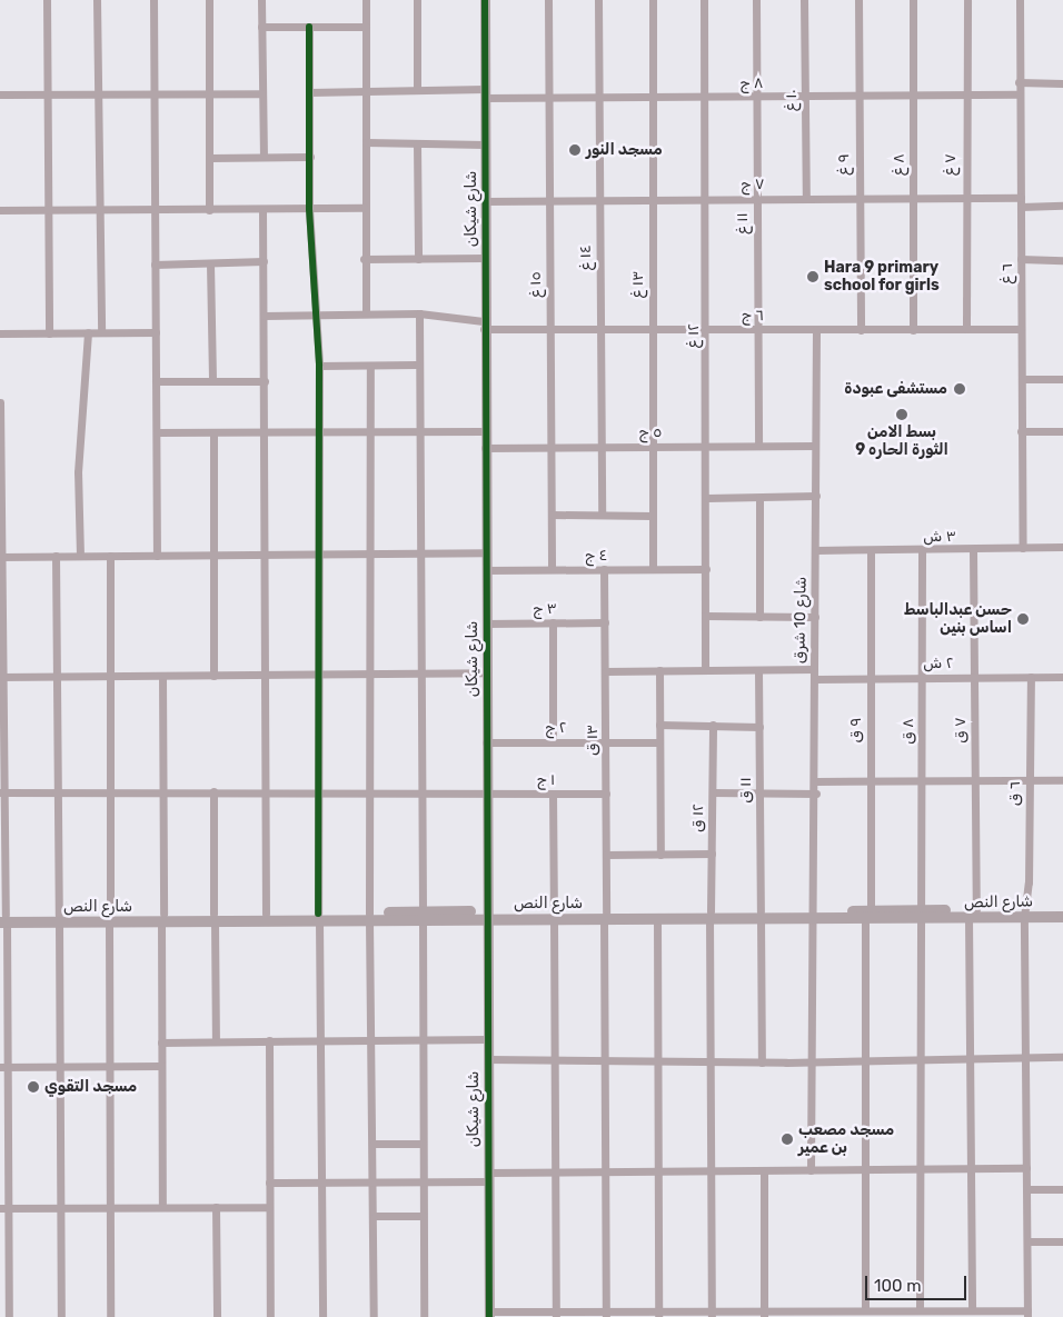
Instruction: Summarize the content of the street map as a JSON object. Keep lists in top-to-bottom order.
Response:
{
  "streets": {
    "main road": ["شارع النص"],
    "street": [
      "٨ ج",
      "١٠ غ",
      "٩ غ",
      "٨ غ",
      "٧ غ",
      "٧ ج",
      "شارع شيكان",
      "١١ غ",
      "١٤ غ",
      "٦ غ",
      "١٥ غ",
      "١٣ غ",
      "٦ ج",
      "١٢ غ",
      "٥ ج",
      "٣ ش",
      "٤ ج",
      "٣ ج",
      "شارع 10 شرق",
      "٢ ش",
      "٢ ج",
      "٩ ق",
      "٧ ق",
      "٨ ق",
      "١٣ ق",
      "١ ج",
      "١١ ق",
      "٦ ق",
      "١٢ ق"
    ]
  },
  "crossings": [
    ["٨ ج", "١٠ غ"],
    ["٨ ج", "٩ غ"],
    ["٨ ج", "٨ غ"],
    ["٨ ج", "٧ غ"],
    ["٨ ج", "شارع شيكان"],
    ["٨ ج", "١١ غ"],
    ["٨ ج", "١٤ غ"],
    ["٨ ج", "٦ غ"],
    ["٨ ج", "١٥ غ"],
    ["٨ ج", "١٣ غ"],
    ["٨ ج", "١٢ غ"],
    ["١٠ غ", "٧ ج"],
    ["٩ غ", "٧ ج"],
    ["٩ غ", "٦ ج"],
    ["٨ غ", "٧ ج"],
    ["٨ غ", "٦ ج"],
    ["٧ غ", "٧ ج"],
    ["٧ غ", "٦ ج"],
    ["٧ ج", "شارع شيكان"],
    ["٧ ج", "١١ غ"],
    ["٧ ج", "١٤ غ"],
    ["٧ ج", "٦ غ"],
    ["٧ ج", "١٥ غ"],
    ["٧ ج", "١٣ غ"],
    ["٧ ج", "١٢ غ"],
    ["شارع شيكان", "٦ ج"],
    ["شارع شيكان", "٥ ج"],
    ["شارع شيكان", "٤ ج"],
    ["شارع شيكان", "٣ ج"],
    ["شارع شيكان", "٢ ج"],
    ["شارع شيكان", "١ ج"],
    ["شارع شيكان", "شارع النص"],
    ["١١ غ", "٦ ج"],
    ["١١ غ", "٥ ج"],
    ["١٤ غ", "٦ ج"],
    ["١٤ غ", "٥ ج"],
    ["٦ غ", "٦ ج"],
    ["٦ غ", "٣ ش"],
    ["١٥ غ", "٦ ج"],
    ["١٥ غ", "٥ ج"],
    ["١٥ غ", "٤ ج"],
    ["١٣ غ", "٦ ج"],
    ["١٣ غ", "٥ ج"],
    ["١٣ غ", "٤ ج"],
    ["٦ ج", "١٢ غ"],
    ["٦ ج", "شارع 10 شرق"],
    ["١٢ غ", "٥ ج"],
    ["١٢ غ", "٤ ج"],
    ["٥ ج", "شارع 10 شرق"],
    ["٣ ش", "شارع 10 شرق"],
    ["٣ ش", "٩ ق"],
    ["٣ ش", "٧ ق"],
    ["٣ ش", "٨ ق"],
    ["٤ ج", "١٣ ق"],
    ["٣ ج", "١٣ ق"],
    ["شارع 10 شرق", "٢ ش"],
    ["شارع 10 شرق", "شارع النص"],
    ["٢ ش", "٩ ق"],
    ["٢ ش", "٧ ق"],
    ["٢ ش", "٨ ق"],
    ["٢ ش", "٦ ق"],
    ["٢ ج", "١٣ ق"],
    ["٩ ق", "شارع النص"],
    ["٧ ق", "شارع النص"],
    ["٨ ق", "شارع النص"],
    ["١٣ ق", "١ ج"],
    ["١٣ ق", "شارع النص"],
    ["١١ ق", "شارع النص"],
    ["٦ ق", "شارع النص"],
    ["١٢ ق", "شارع النص"]
  ],
  "places": [
    "مسجد النور",
    "Hara 9 primary school for girls",
    "مستشفى عبودة",
    "بسط الامن الثورة الحاره 9",
    "حسن عبدالباسط اساس بنين",
    "مسجد التقوي",
    "مسجد مصعب بن عمير"
  ],
  "scale_bar": "100 m"
}
